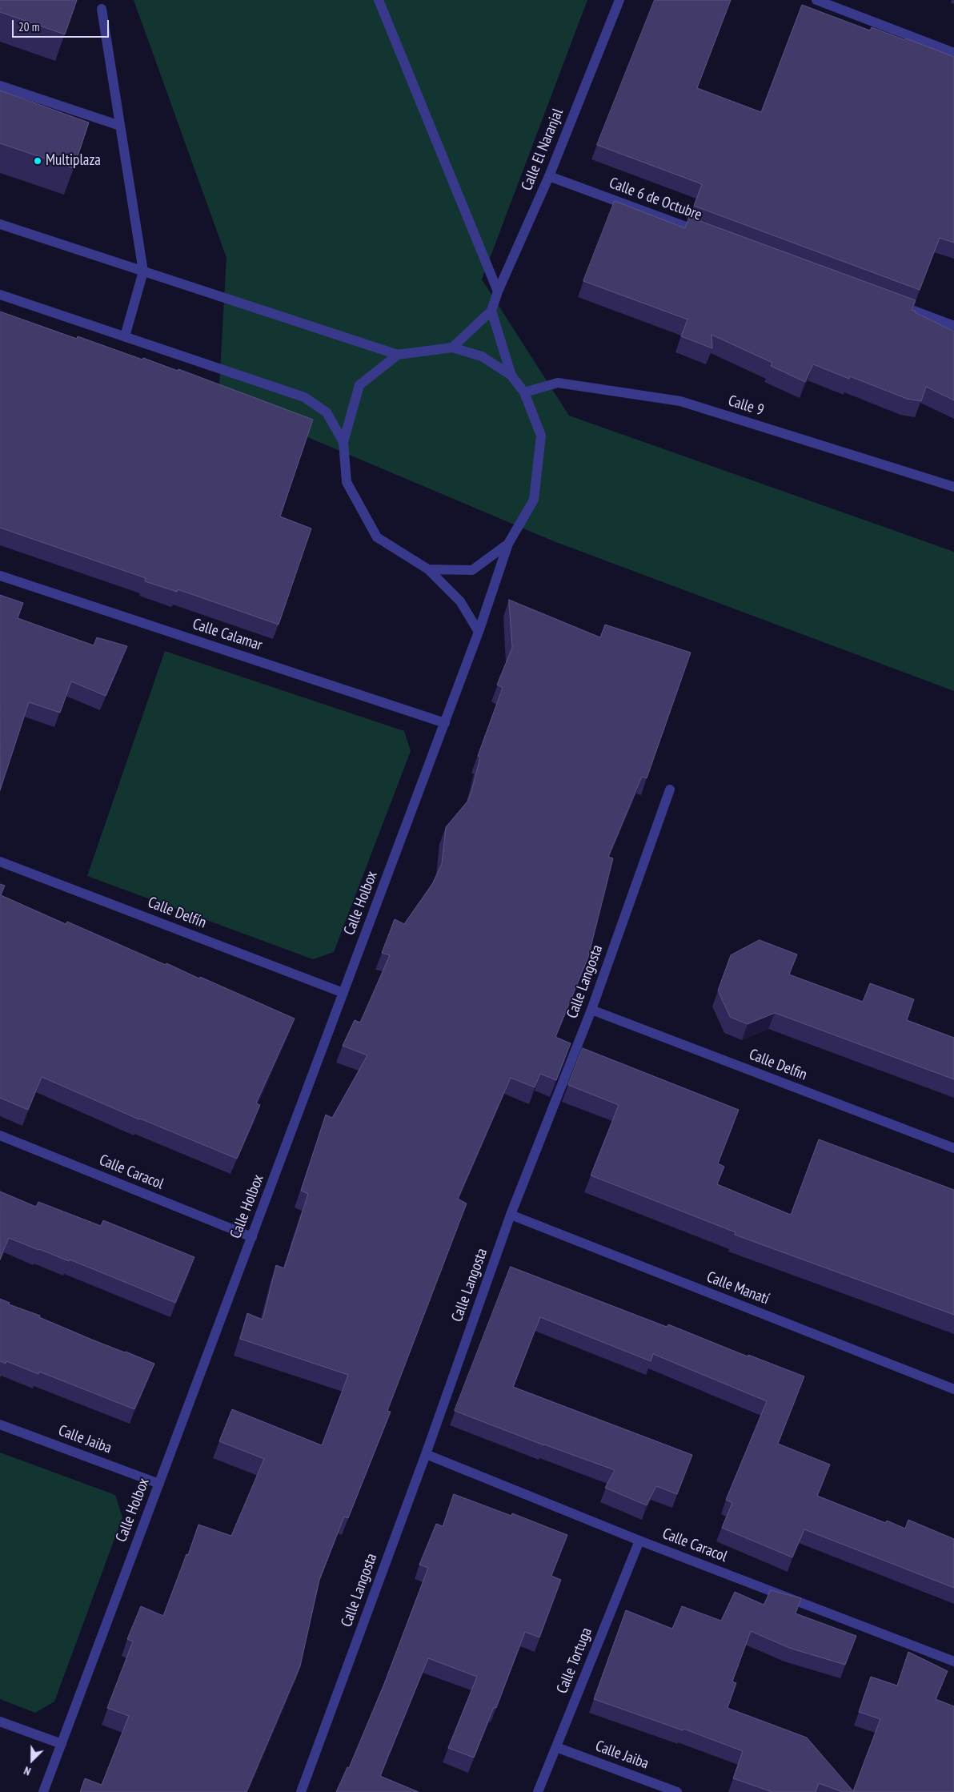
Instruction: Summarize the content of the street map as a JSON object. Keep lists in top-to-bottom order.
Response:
{
  "streets": {
    "street": [
      "Calle El Naranjal",
      "Calle 6 de Octubre",
      "Calle 9",
      "Calle Calamar",
      "Calle Holbox",
      "Calle Delfín",
      "Calle Langosta",
      "Calle Delfin",
      "Calle Caracol",
      "Calle Manatí",
      "Calle Jaiba",
      "Calle Tortuga"
    ]
  },
  "crossings": [
    ["Calle El Naranjal", "Calle 6 de Octubre"],
    ["Calle Calamar", "Calle Holbox"],
    ["Calle Holbox", "Calle Delfín"],
    ["Calle Holbox", "Calle Caracol"],
    ["Calle Holbox", "Calle Jaiba"],
    ["Calle Langosta", "Calle Delfin"],
    ["Calle Langosta", "Calle Caracol"],
    ["Calle Langosta", "Calle Manatí"],
    ["Calle Caracol", "Calle Tortuga"],
    ["Calle Jaiba", "Calle Tortuga"]
  ],
  "places": ["Multiplaza"],
  "scale_bar": "20 m",
  "north": "bottom left"
}
